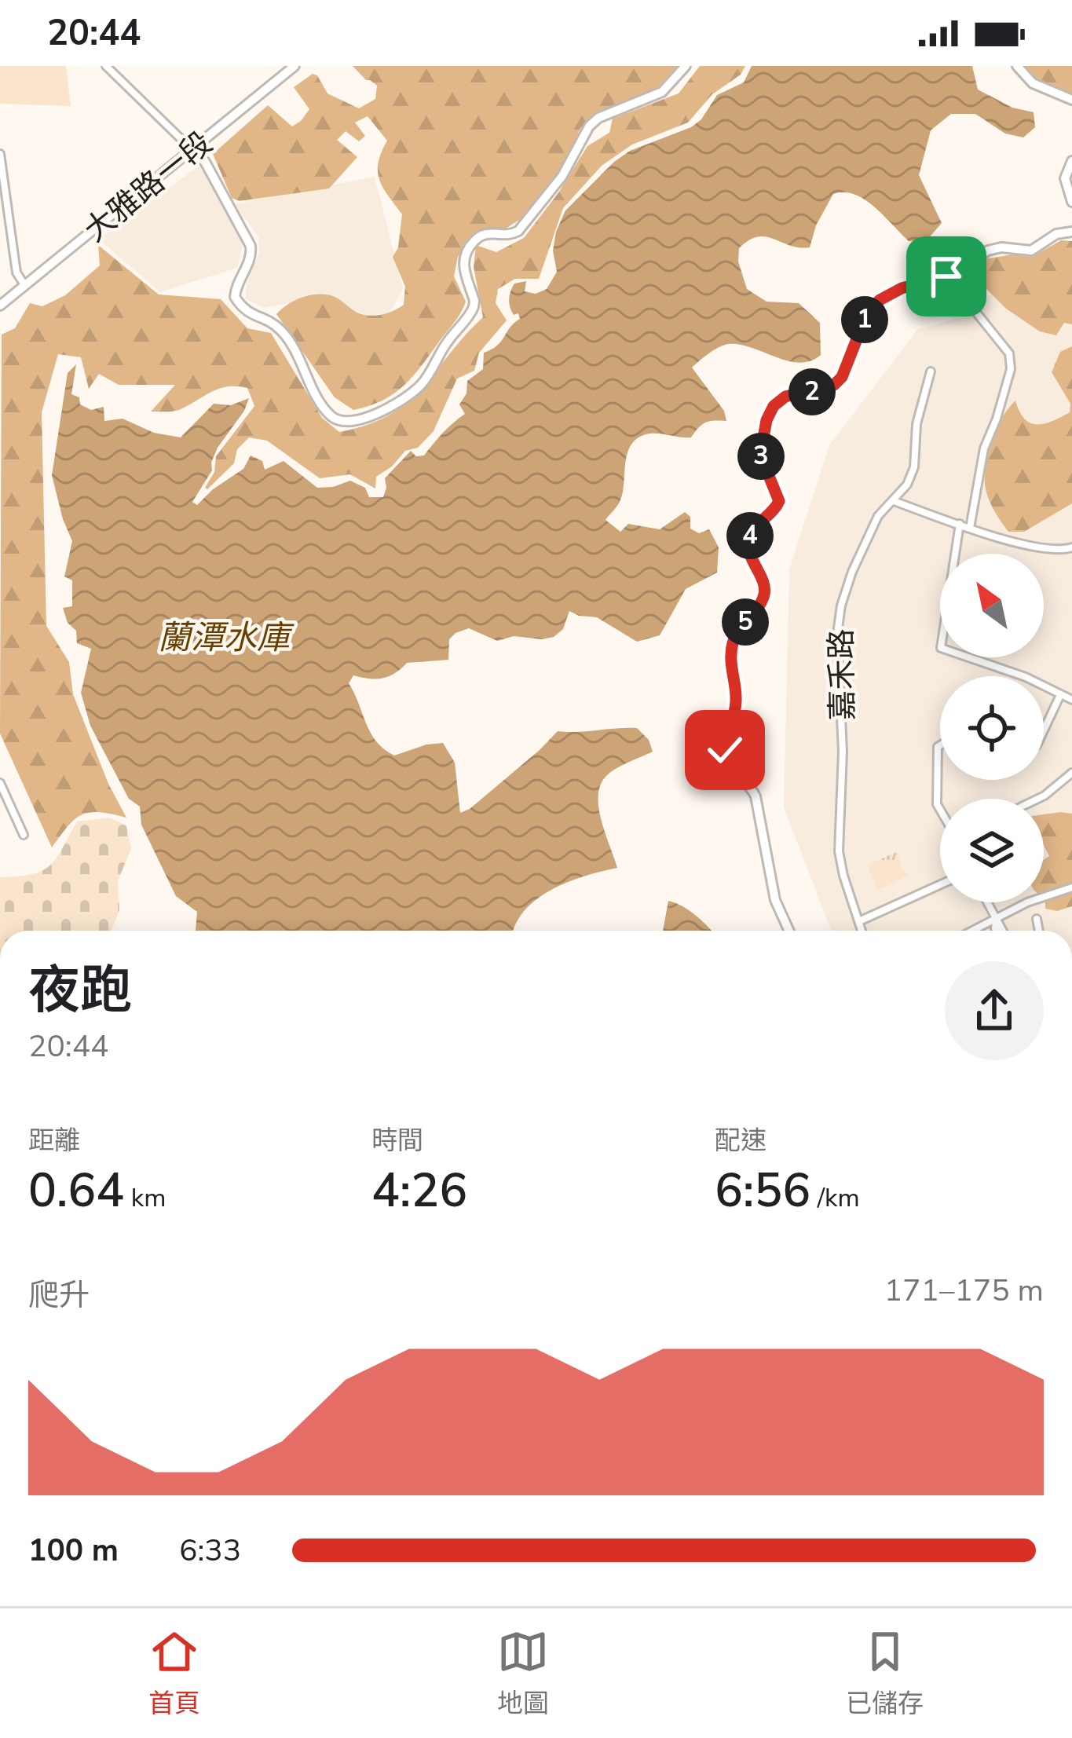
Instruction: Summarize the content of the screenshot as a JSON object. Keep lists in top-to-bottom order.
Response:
{
  "streets": {
    "street": ["大雅路一段", "嘉禾路"]
  },
  "water": ["蘭潭水庫"],
  "north": "top left",
  "page": {
    "status": "20:44",
    "pins": [
      "1",
      "2",
      "3",
      "4",
      "5"
    ],
    "heading": ["夜跑", "20:44"],
    "stats": [
      ["距離", "0.64 km"],
      ["時間", "4:26"],
      ["配速", "6:56 /km"]
    ],
    "chart": ["爬升", "171–175 m"],
    "list": [
      {
        "name": "100 m",
        "note": "6:33"
      }
    ],
    "tabs": ["首頁", "地圖", "已儲存"]
  }
}
